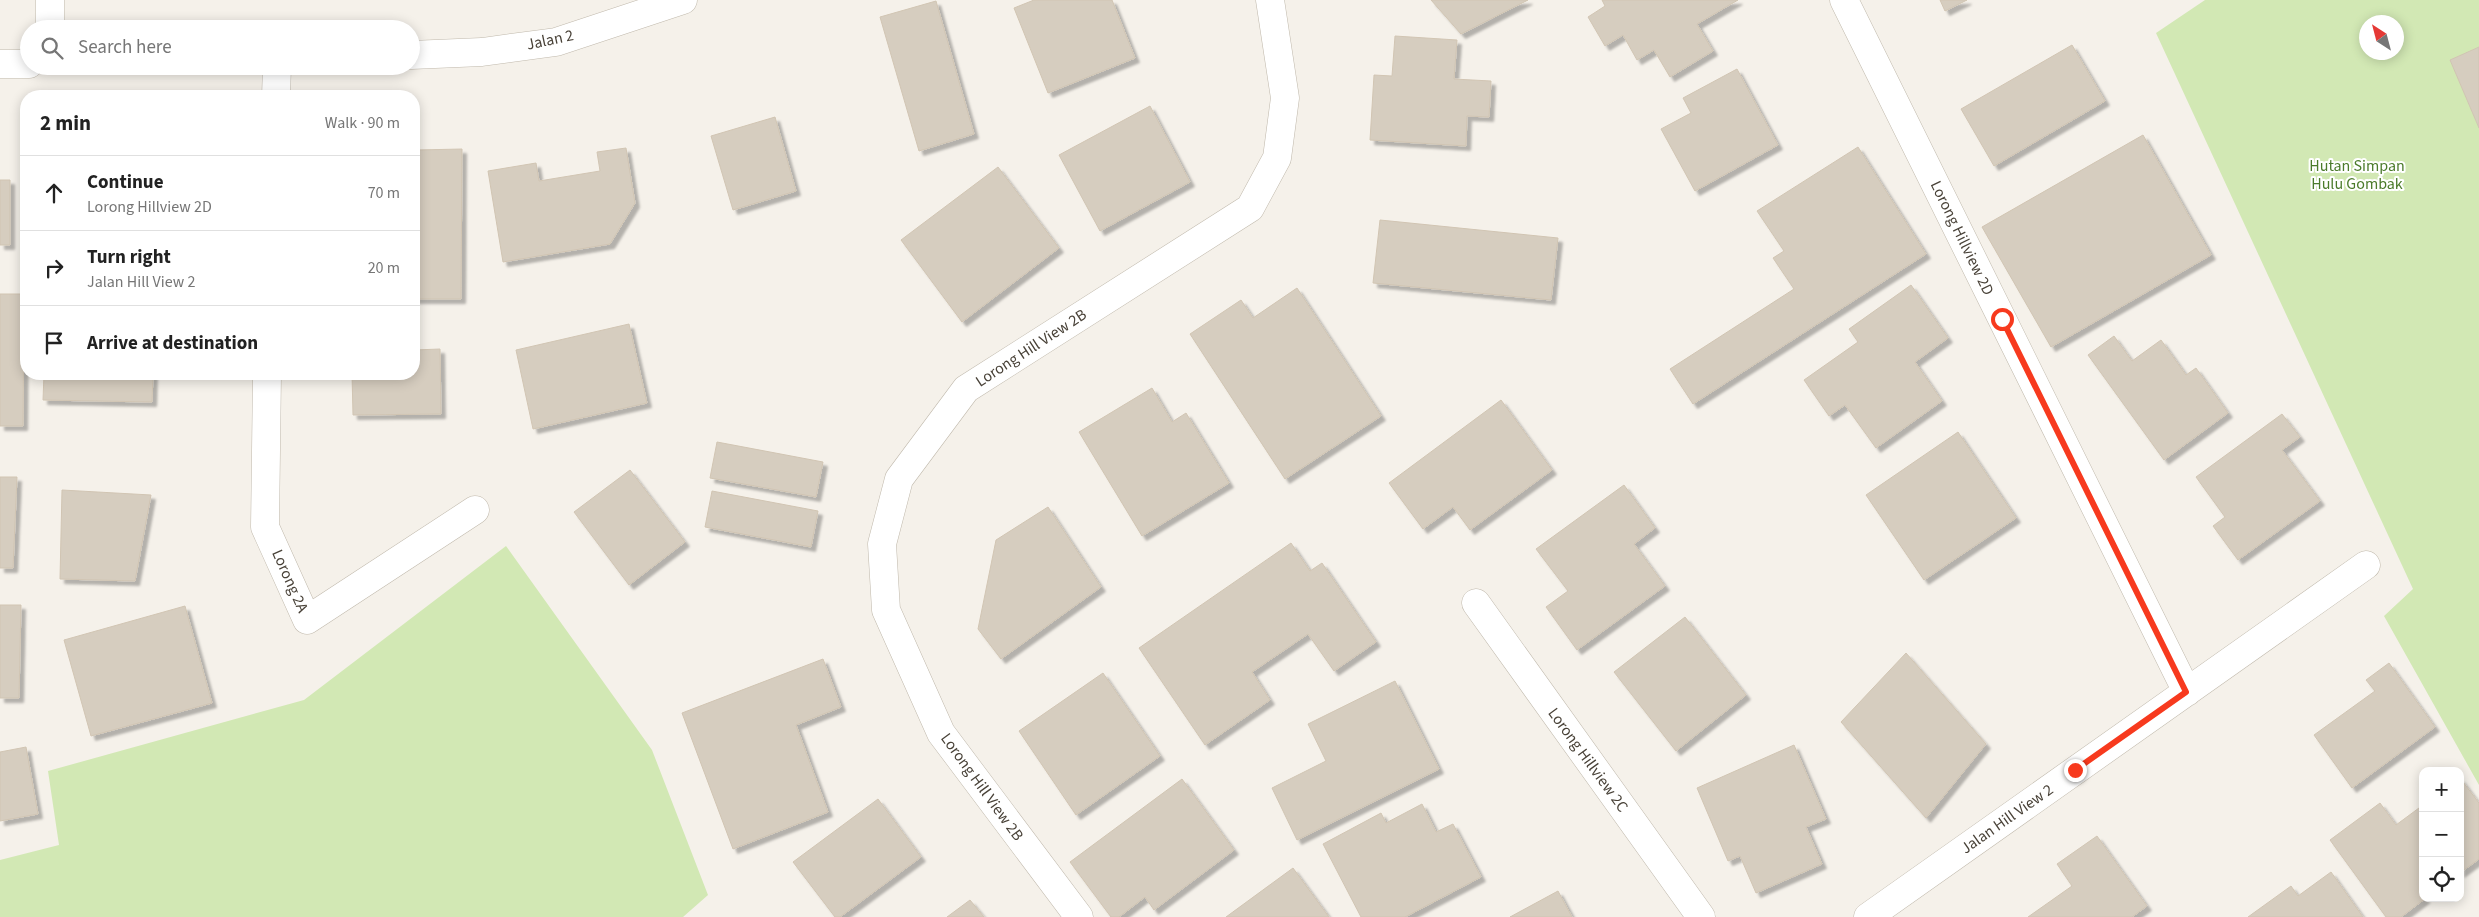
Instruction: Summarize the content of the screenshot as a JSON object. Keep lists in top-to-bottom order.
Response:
{
  "streets": {
    "street": [
      "Jalan 2",
      "Lorong Hillview 2D",
      "Lorong Hill View 2B",
      "Lorong 2A",
      "Lorong Hillview 2C",
      "Jalan Hill View 2"
    ]
  },
  "crossings": [
    ["Lorong Hillview 2D", "Jalan Hill View 2"]
  ],
  "parks": ["Hutan Simpan Hulu Gombak"],
  "north": "top left",
  "page": {
    "search": "Search here",
    "heading": ["2 min", "Walk · 90 m"],
    "list": [
      ["Continue", "Lorong Hillview 2D", "70 m"],
      ["Turn right", "Jalan Hill View 2", "20 m"],
      "Arrive at destination"
    ],
    "map_buttons": ["+", "−"]
  }
}
